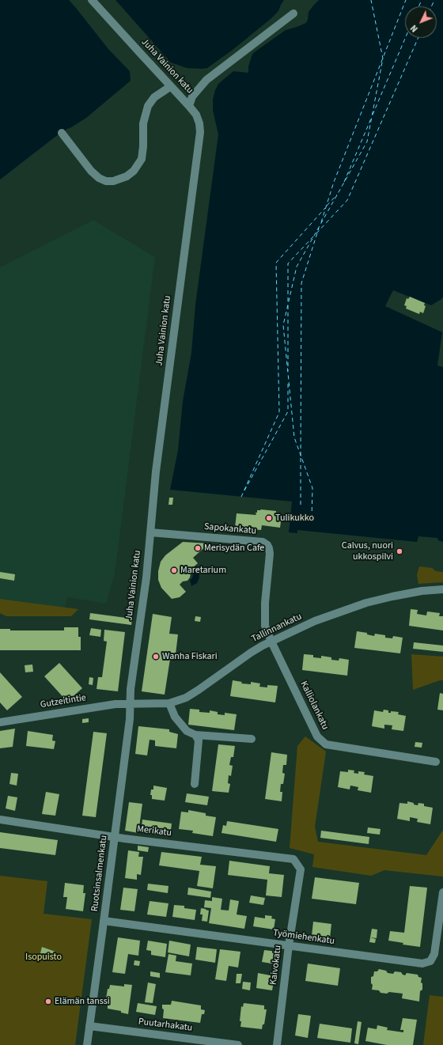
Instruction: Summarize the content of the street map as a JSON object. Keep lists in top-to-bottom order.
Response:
{
  "streets": {
    "street": [
      "Juha Vainion katu",
      "Sapokankatu",
      "Tallinnankatu",
      "Gutzeitintie",
      "Kalliolankatu",
      "Merikatu",
      "Ruotsinsalmenkatu",
      "Työmiehenkatu",
      "Kaivokatu",
      "Puutarhakatu"
    ]
  },
  "crossings": [
    ["Juha Vainion katu", "Sapokankatu"],
    ["Juha Vainion katu", "Tallinnankatu"],
    ["Juha Vainion katu", "Gutzeitintie"],
    ["Juha Vainion katu", "Ruotsinsalmenkatu"],
    ["Sapokankatu", "Tallinnankatu"],
    ["Sapokankatu", "Kalliolankatu"],
    ["Tallinnankatu", "Gutzeitintie"],
    ["Tallinnankatu", "Kalliolankatu"],
    ["Tallinnankatu", "Ruotsinsalmenkatu"],
    ["Gutzeitintie", "Ruotsinsalmenkatu"],
    ["Merikatu", "Ruotsinsalmenkatu"],
    ["Merikatu", "Kaivokatu"],
    ["Ruotsinsalmenkatu", "Työmiehenkatu"],
    ["Ruotsinsalmenkatu", "Puutarhakatu"],
    ["Työmiehenkatu", "Kaivokatu"]
  ],
  "parks": ["Isopuisto"],
  "places": [
    "Tulikukko",
    "Merisydän Cafe",
    "Calvus, nuori ukkospilvi",
    "Maretarium",
    "Wanha Fiskari",
    "Elämän tanssi"
  ],
  "north": "bottom left"
}
